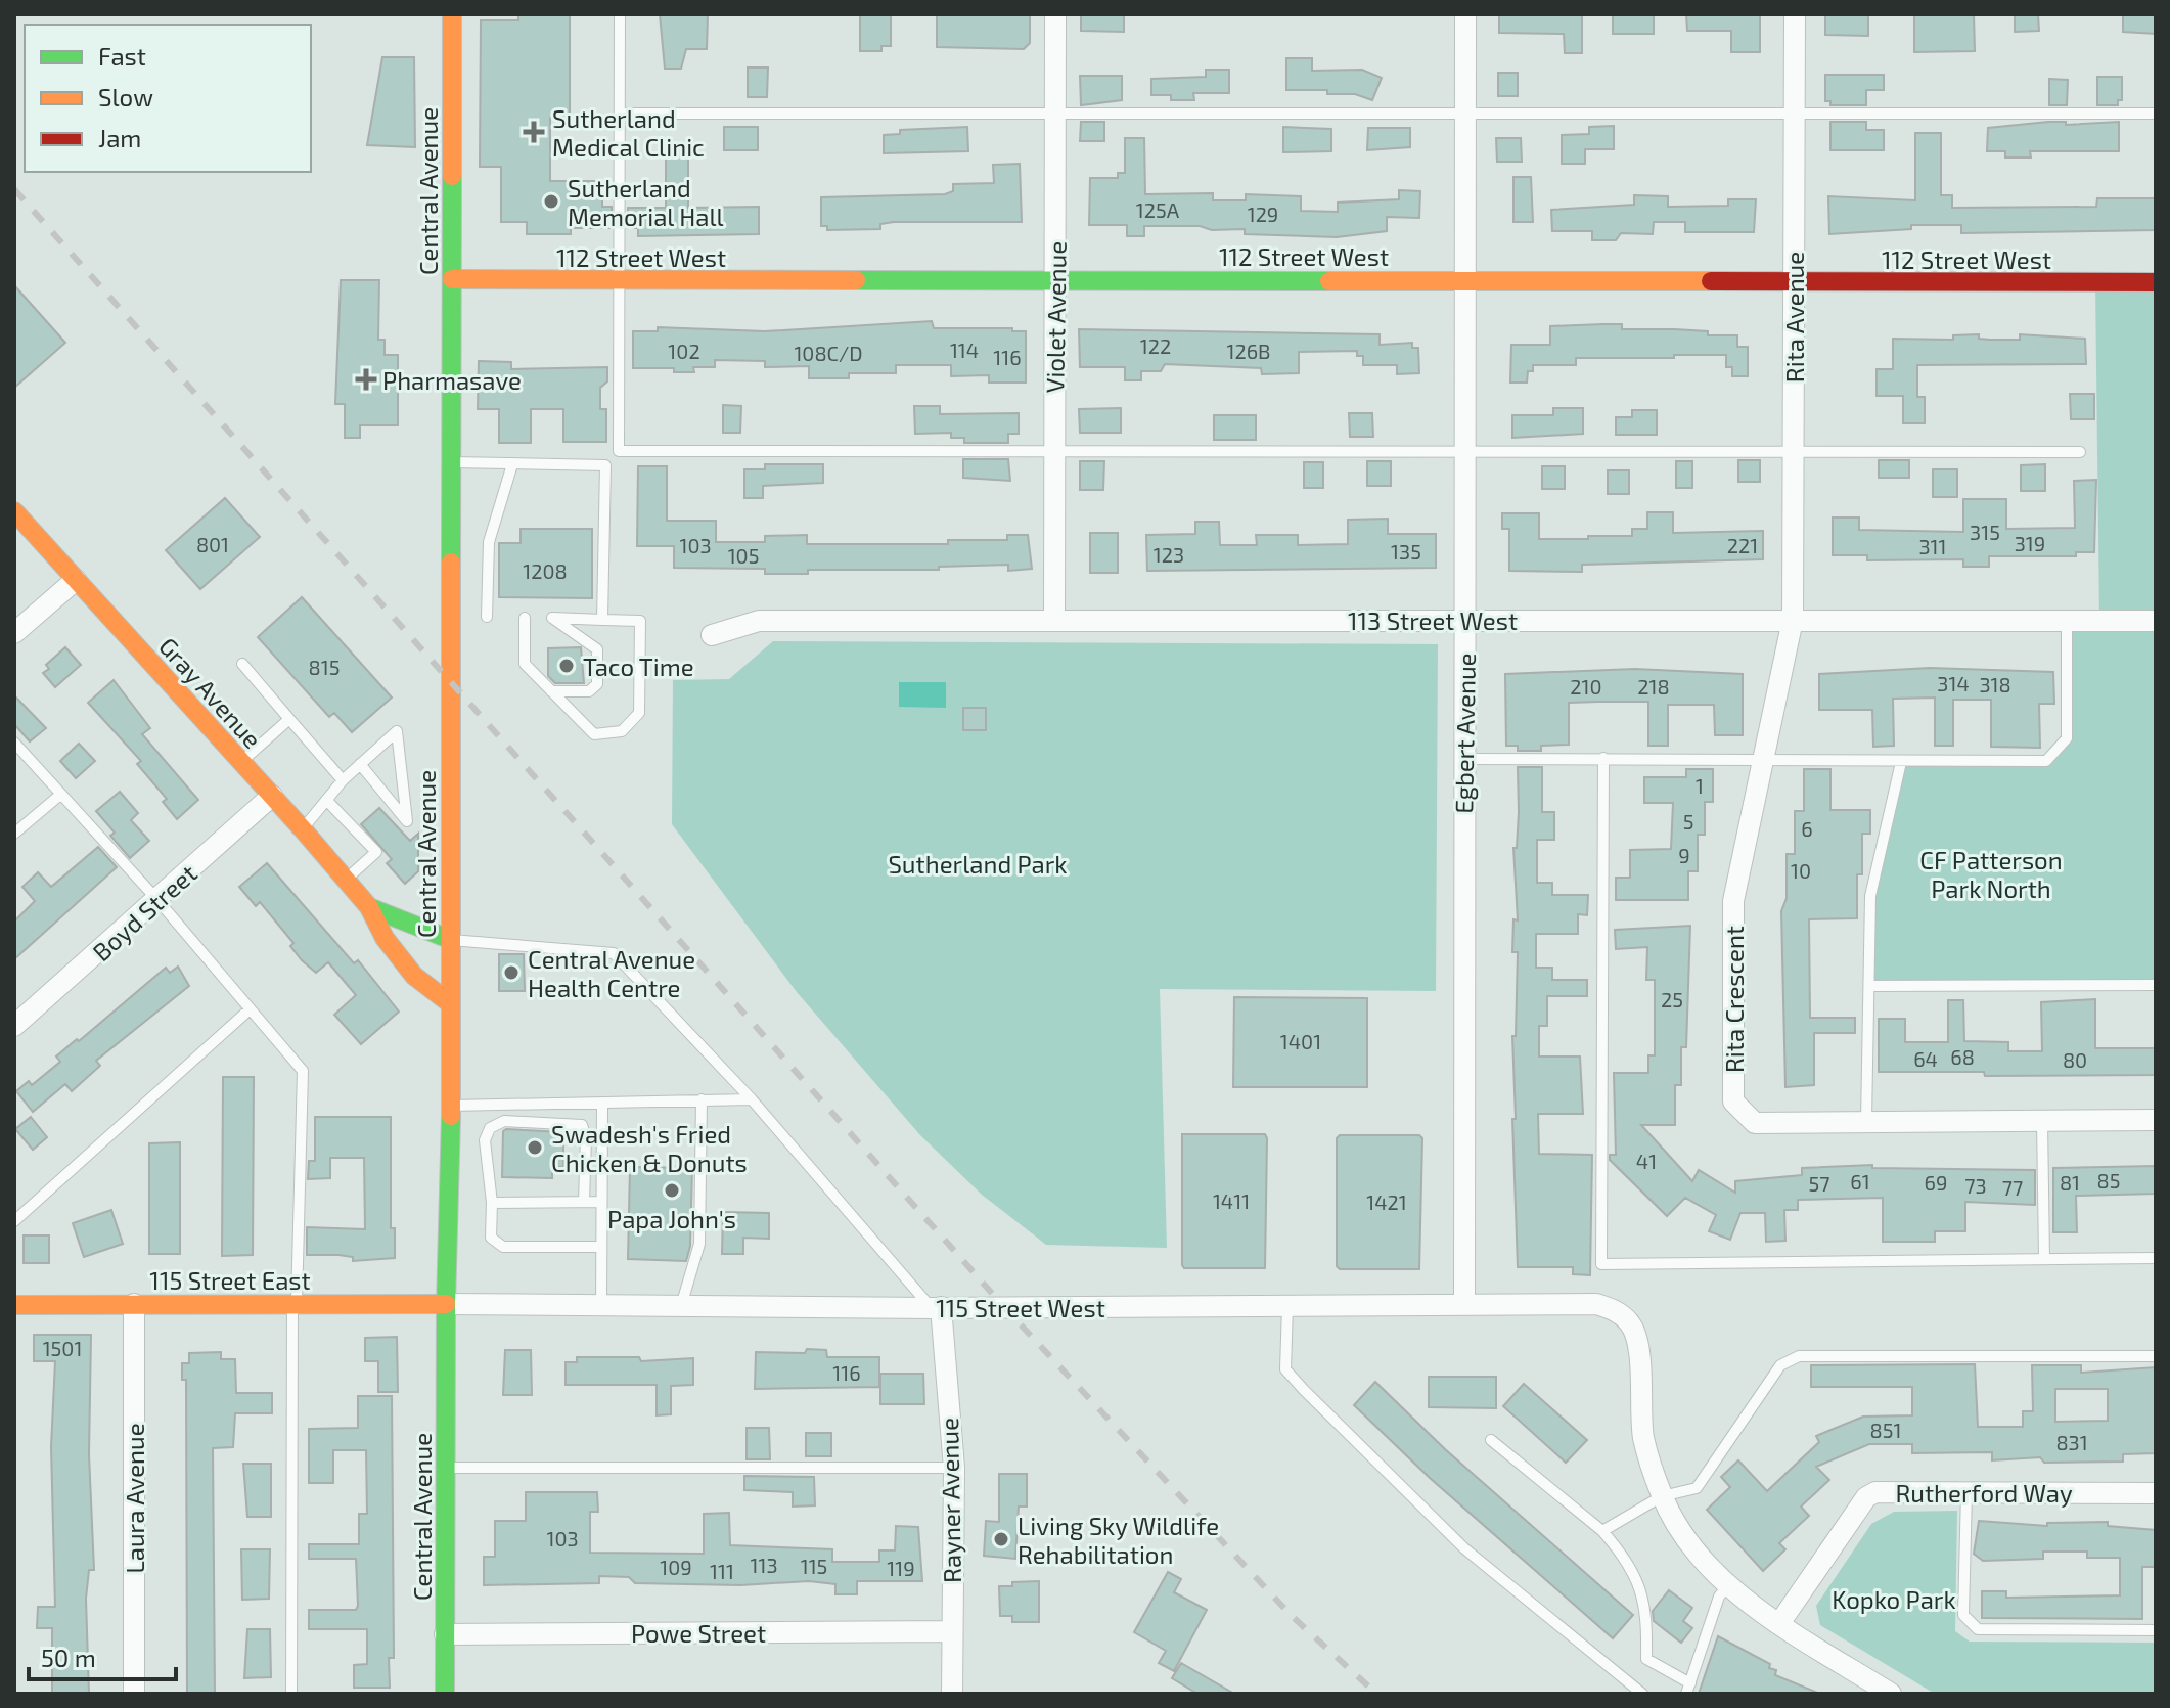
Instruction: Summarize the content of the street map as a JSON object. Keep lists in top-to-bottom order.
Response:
{
  "streets": {
    "street": [
      "Central Avenue",
      "112 Street West",
      "Violet Avenue",
      "Rita Avenue",
      "113 Street West",
      "Gray Avenue",
      "Egbert Avenue",
      "Boyd Street",
      "Rita Crescent",
      "115 Street East",
      "115 Street West",
      "Rutherford Way",
      "Laura Avenue",
      "Rayner Avenue",
      "Powe Street"
    ]
  },
  "crossings": [
    ["Central Avenue", "112 Street West"],
    ["Central Avenue", "Gray Avenue"],
    ["Central Avenue", "115 Street East"],
    ["Central Avenue", "115 Street West"],
    ["Central Avenue", "Powe Street"],
    ["112 Street West", "Violet Avenue"],
    ["112 Street West", "Rita Avenue"],
    ["112 Street West", "Egbert Avenue"],
    ["Violet Avenue", "113 Street West"],
    ["Rita Avenue", "113 Street West"],
    ["Rita Avenue", "Rita Crescent"],
    ["113 Street West", "Egbert Avenue"],
    ["113 Street West", "Rita Crescent"],
    ["Gray Avenue", "Boyd Street"],
    ["Egbert Avenue", "115 Street West"],
    ["115 Street East", "115 Street West"],
    ["115 Street East", "Laura Avenue"],
    ["115 Street West", "Rayner Avenue"],
    ["Rayner Avenue", "Powe Street"]
  ],
  "parks": ["CF Patterson Park North", "Sutherland Park", "Kopko Park"],
  "places": {
    "health": ["Sutherland Medical Clinic", "Pharmasave"],
    "other": [
      "Sutherland Memorial Hall",
      "Taco Time",
      "Central Avenue Health Centre",
      "Swadesh's Fried Chicken & Donuts",
      "Papa John's",
      "Living Sky Wildlife Rehabilitation"
    ]
  },
  "house_numbers": [
    "125A",
    "129",
    "122",
    "114",
    "102",
    "126B",
    "108C/D",
    "116",
    "315",
    "319",
    "801",
    "103",
    "221",
    "311",
    "135",
    "123",
    "105",
    "1208",
    "815",
    "314",
    "318",
    "210",
    "218",
    "1",
    "5",
    "6",
    "9",
    "10",
    "25",
    "1401",
    "68",
    "64",
    "80",
    "41",
    "85",
    "61",
    "69",
    "81",
    "57",
    "73",
    "77",
    "1411",
    "1421",
    "1501",
    "116",
    "851",
    "831",
    "103",
    "113",
    "115",
    "109",
    "119",
    "111"
  ],
  "legend": ["Fast", "Slow", "Jam"],
  "scale_bar": "50 m"
}
